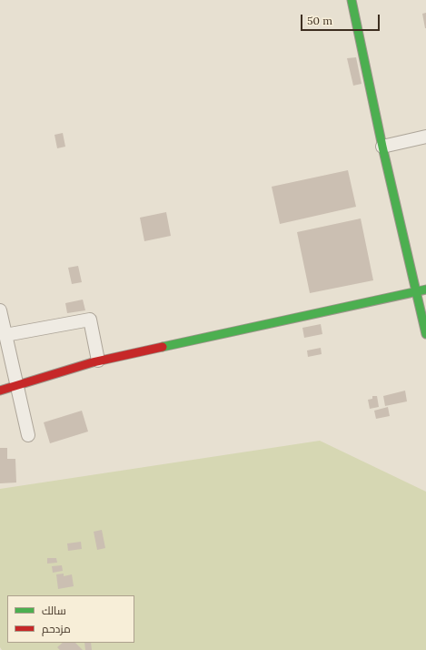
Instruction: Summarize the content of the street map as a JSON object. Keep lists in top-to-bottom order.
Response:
{
  "legend": ["سالك", "مزدحم"],
  "scale_bar": "50 m"
}
